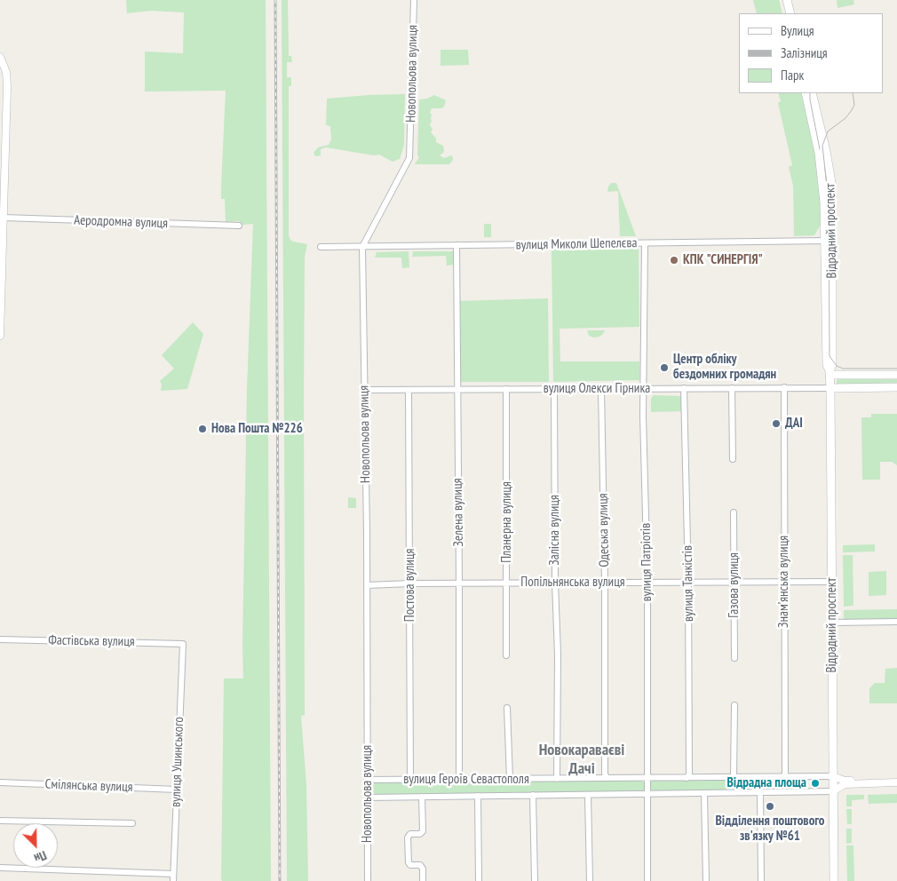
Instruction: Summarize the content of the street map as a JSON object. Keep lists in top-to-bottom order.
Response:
{
  "streets": {
    "main road": ["Відрадний проспект"],
    "street": [
      "Новопольова вулиця",
      "Аеродромна вулиця",
      "вулиця Миколи Шепелєва",
      "вулиця Олекси Гірника",
      "Зелена вулиця",
      "Планерна вулиця",
      "Залісна вулиця",
      "Одеська вулиця",
      "вулиця Патріотів",
      "Знамʼянська вулиця",
      "Попільнянська вулиця",
      "вулиця Танкістів",
      "Постова вулиця",
      "Газова вулиця",
      "Фастівська вулиця",
      "вулиця Ушинського",
      "вулиця Героїв Севастополя",
      "Смілянська вулиця"
    ]
  },
  "crossings": [
    ["Новопольова вулиця", "вулиця Миколи Шепелєва"],
    ["Новопольова вулиця", "вулиця Олекси Гірника"],
    ["Новопольова вулиця", "Попільнянська вулиця"],
    ["Новопольова вулиця", "вулиця Героїв Севастополя"],
    ["Відрадний проспект", "вулиця Миколи Шепелєва"],
    ["Відрадний проспект", "вулиця Олекси Гірника"],
    ["Відрадний проспект", "Попільнянська вулиця"],
    ["Відрадний проспект", "вулиця Героїв Севастополя"],
    ["вулиця Миколи Шепелєва", "Зелена вулиця"],
    ["вулиця Миколи Шепелєва", "вулиця Патріотів"],
    ["вулиця Олекси Гірника", "Зелена вулиця"],
    ["вулиця Олекси Гірника", "Планерна вулиця"],
    ["вулиця Олекси Гірника", "Залісна вулиця"],
    ["вулиця Олекси Гірника", "Одеська вулиця"],
    ["вулиця Олекси Гірника", "вулиця Патріотів"],
    ["вулиця Олекси Гірника", "Знамʼянська вулиця"],
    ["вулиця Олекси Гірника", "вулиця Танкістів"],
    ["вулиця Олекси Гірника", "Постова вулиця"],
    ["Зелена вулиця", "Попільнянська вулиця"],
    ["Зелена вулиця", "вулиця Героїв Севастополя"],
    ["Планерна вулиця", "Попільнянська вулиця"],
    ["Залісна вулиця", "Попільнянська вулиця"],
    ["Залісна вулиця", "вулиця Героїв Севастополя"],
    ["Одеська вулиця", "Попільнянська вулиця"],
    ["Одеська вулиця", "вулиця Героїв Севастополя"],
    ["вулиця Патріотів", "Попільнянська вулиця"],
    ["вулиця Патріотів", "вулиця Героїв Севастополя"],
    ["Знамʼянська вулиця", "Попільнянська вулиця"],
    ["Знамʼянська вулиця", "вулиця Героїв Севастополя"],
    ["Попільнянська вулиця", "вулиця Танкістів"],
    ["Попільнянська вулиця", "Постова вулиця"],
    ["Попільнянська вулиця", "Газова вулиця"],
    ["вулиця Танкістів", "вулиця Героїв Севастополя"],
    ["Постова вулиця", "вулиця Героїв Севастополя"],
    ["Фастівська вулиця", "вулиця Ушинського"],
    ["вулиця Ушинського", "Смілянська вулиця"]
  ],
  "districts": ["Новокараваєві Дачі"],
  "places": [
    "КПК \"СИНЕРГІЯ\"",
    "Центр обліку бездомних громадян",
    "ДАІ",
    "Нова Пошта №226",
    "Відрадна площа",
    "Відділення поштового зв'язку №61"
  ],
  "legend": ["Вулиця", "Залізниця", "Парк"],
  "north": "bottom right"
}
